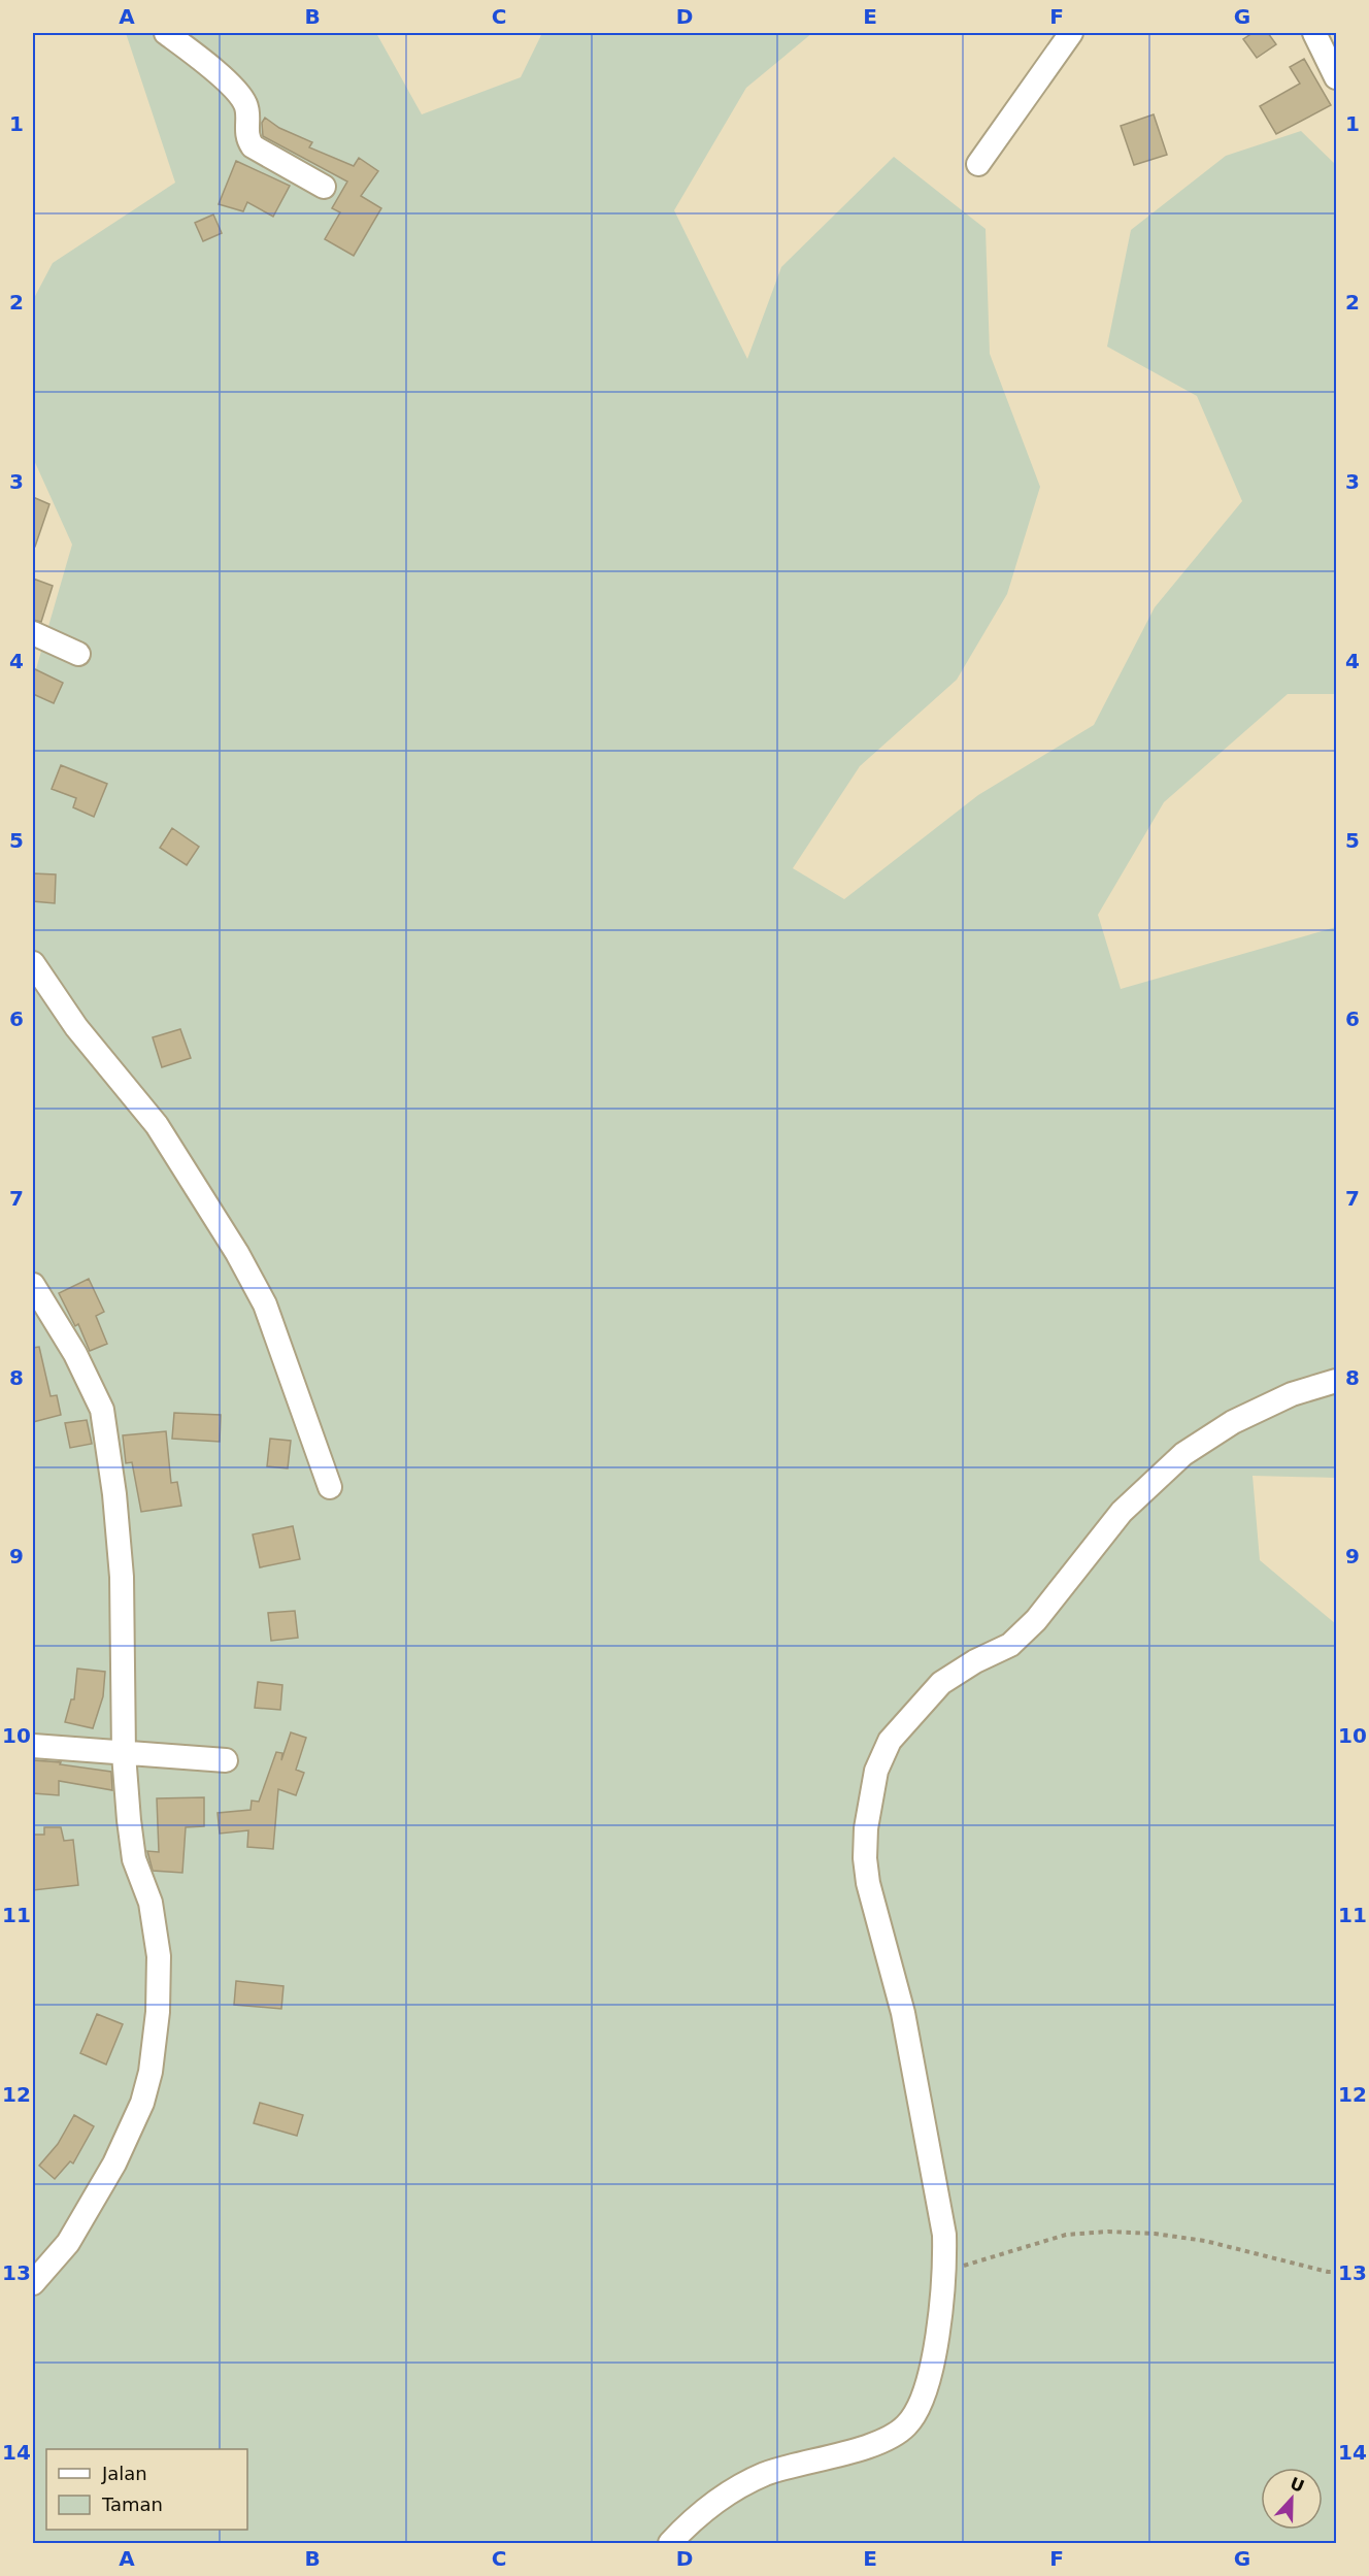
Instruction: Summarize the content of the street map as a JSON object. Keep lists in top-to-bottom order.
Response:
{
  "legend": ["Jalan", "Taman"],
  "north": "top",
  "grid": {
    "columns": [
      "A",
      "B",
      "C",
      "D",
      "E",
      "F",
      "G"
    ],
    "rows": [
      "1",
      "2",
      "3",
      "4",
      "5",
      "6",
      "7",
      "8",
      "9",
      "10",
      "11",
      "12",
      "13",
      "14"
    ]
  }
}
